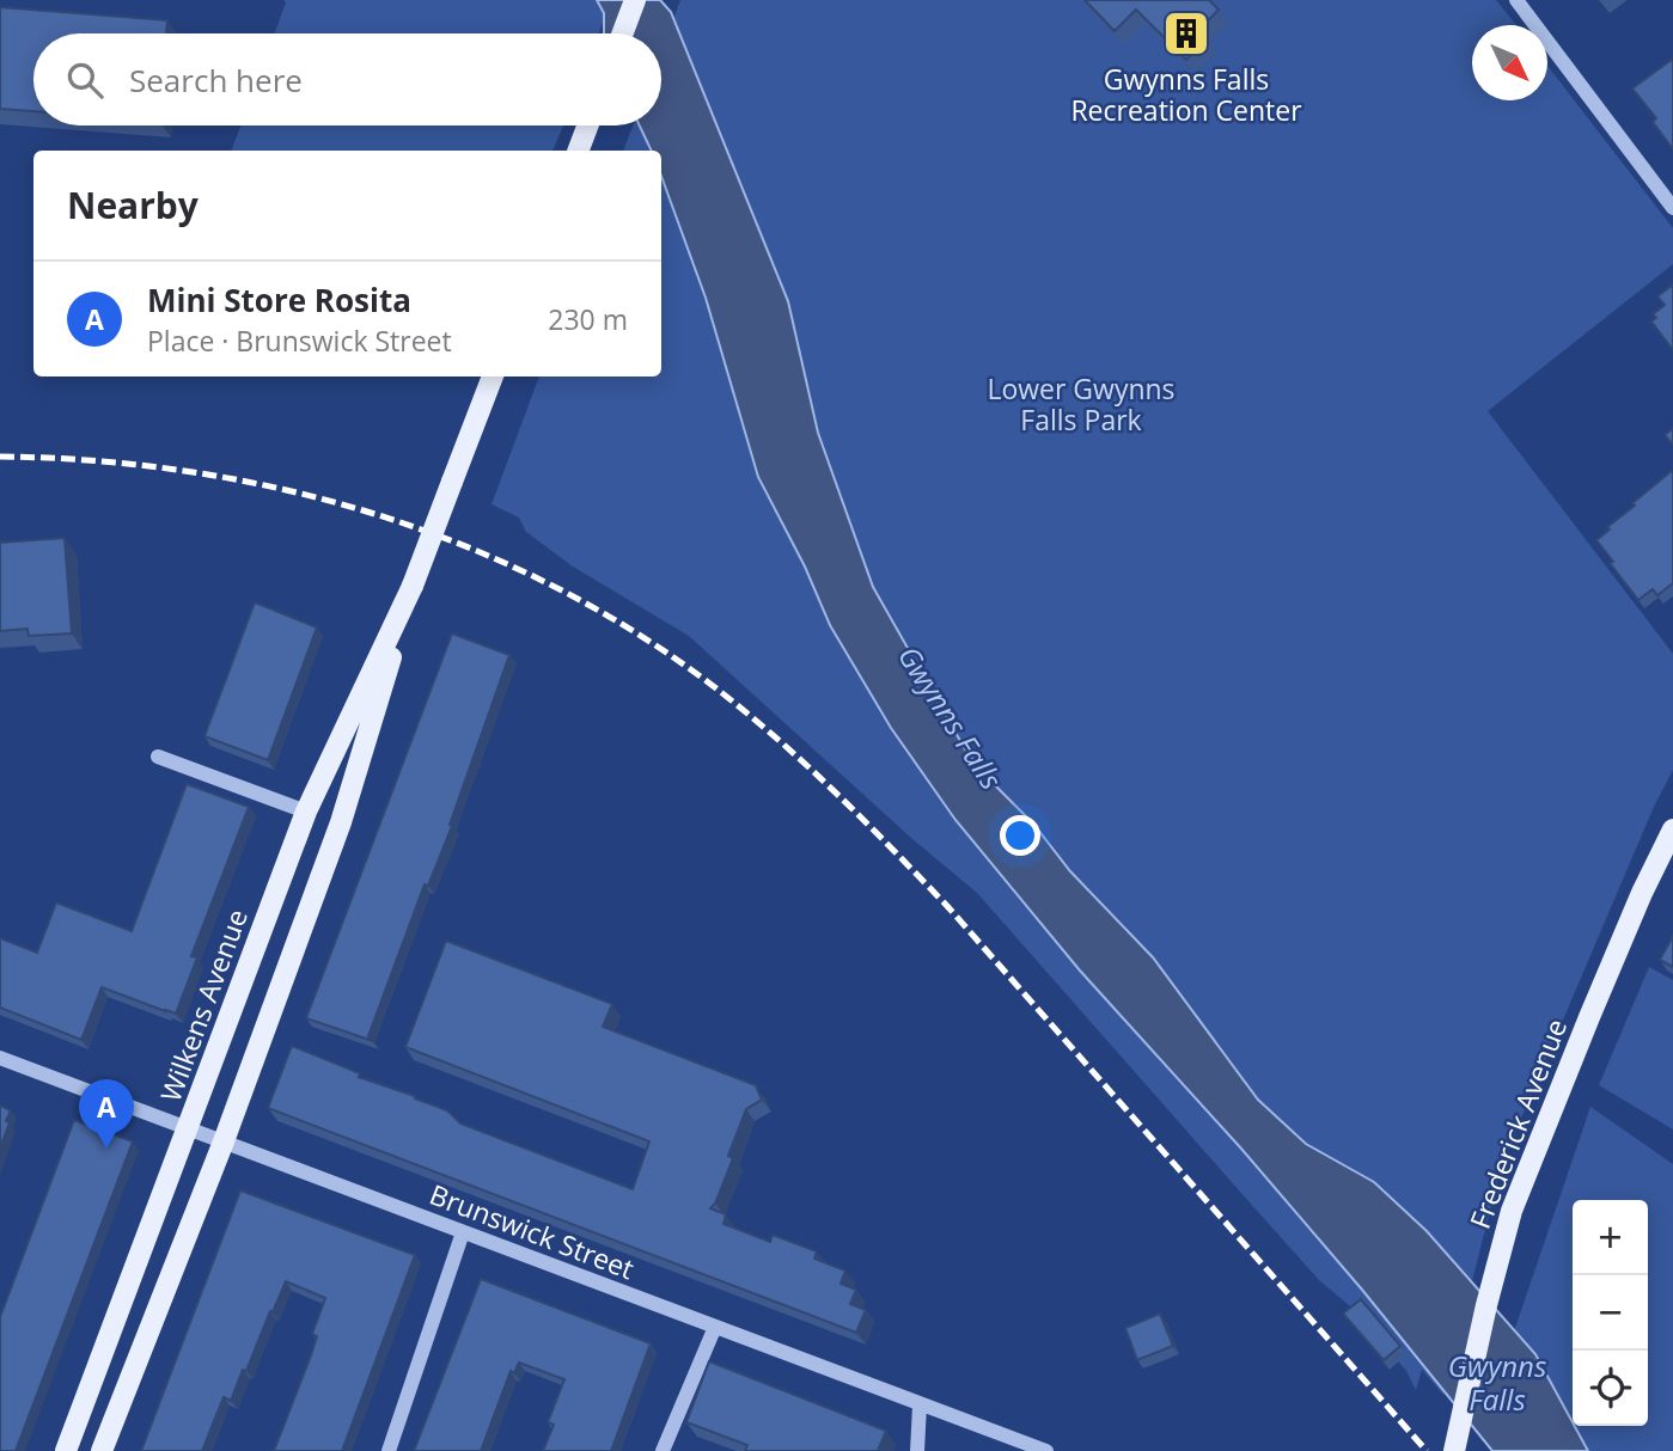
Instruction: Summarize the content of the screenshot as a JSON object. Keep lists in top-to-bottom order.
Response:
{
  "streets": {
    "main road": ["Wilkens Avenue", "Frederick Avenue"],
    "street": ["Brunswick Street"]
  },
  "crossings": [
    ["Wilkens Avenue", "Brunswick Street"]
  ],
  "water": ["Gwynns Falls"],
  "parks": ["Lower Gwynns Falls Park"],
  "places": {
    "building": ["Gwynns Falls Recreation Center"]
  },
  "north": "bottom right",
  "page": {
    "search": "Search here",
    "heading": "Nearby",
    "list": [
      {
        "mark": "A",
        "name": "Mini Store Rosita",
        "note": "Place · Brunswick Street",
        "value": "230 m"
      }
    ],
    "pins": "A",
    "map_buttons": ["+", "−"]
  }
}
